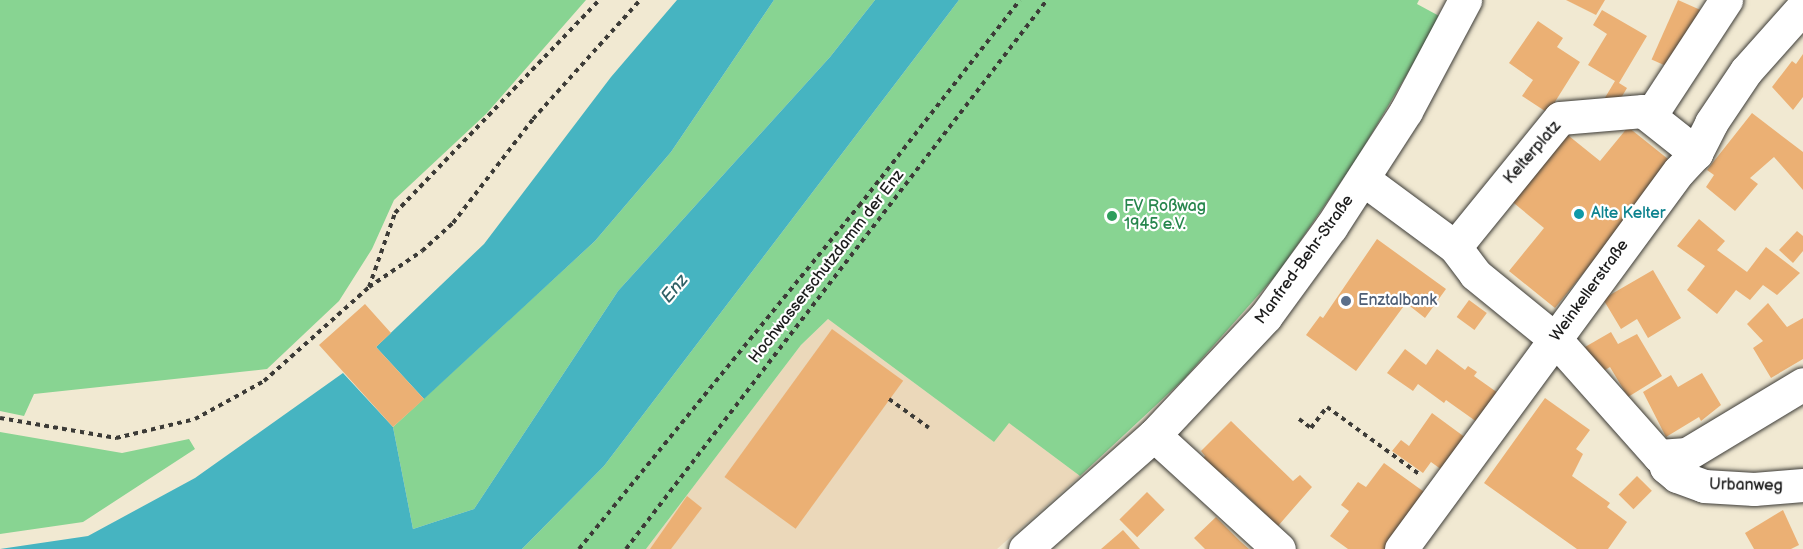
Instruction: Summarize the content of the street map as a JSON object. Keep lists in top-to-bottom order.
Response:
{
  "streets": {
    "street": [
      "Kelterplatz",
      "Manfred-Behr-Straße",
      "Weinkellerstraße",
      "Urbanweg"
    ],
    "path": ["Hochwasserschutzdamm der Enz"]
  },
  "water": ["Enz"],
  "places": ["Alte Kelter", "FV Roßwag 1945 e.V.", "Enztalbank"]
}
